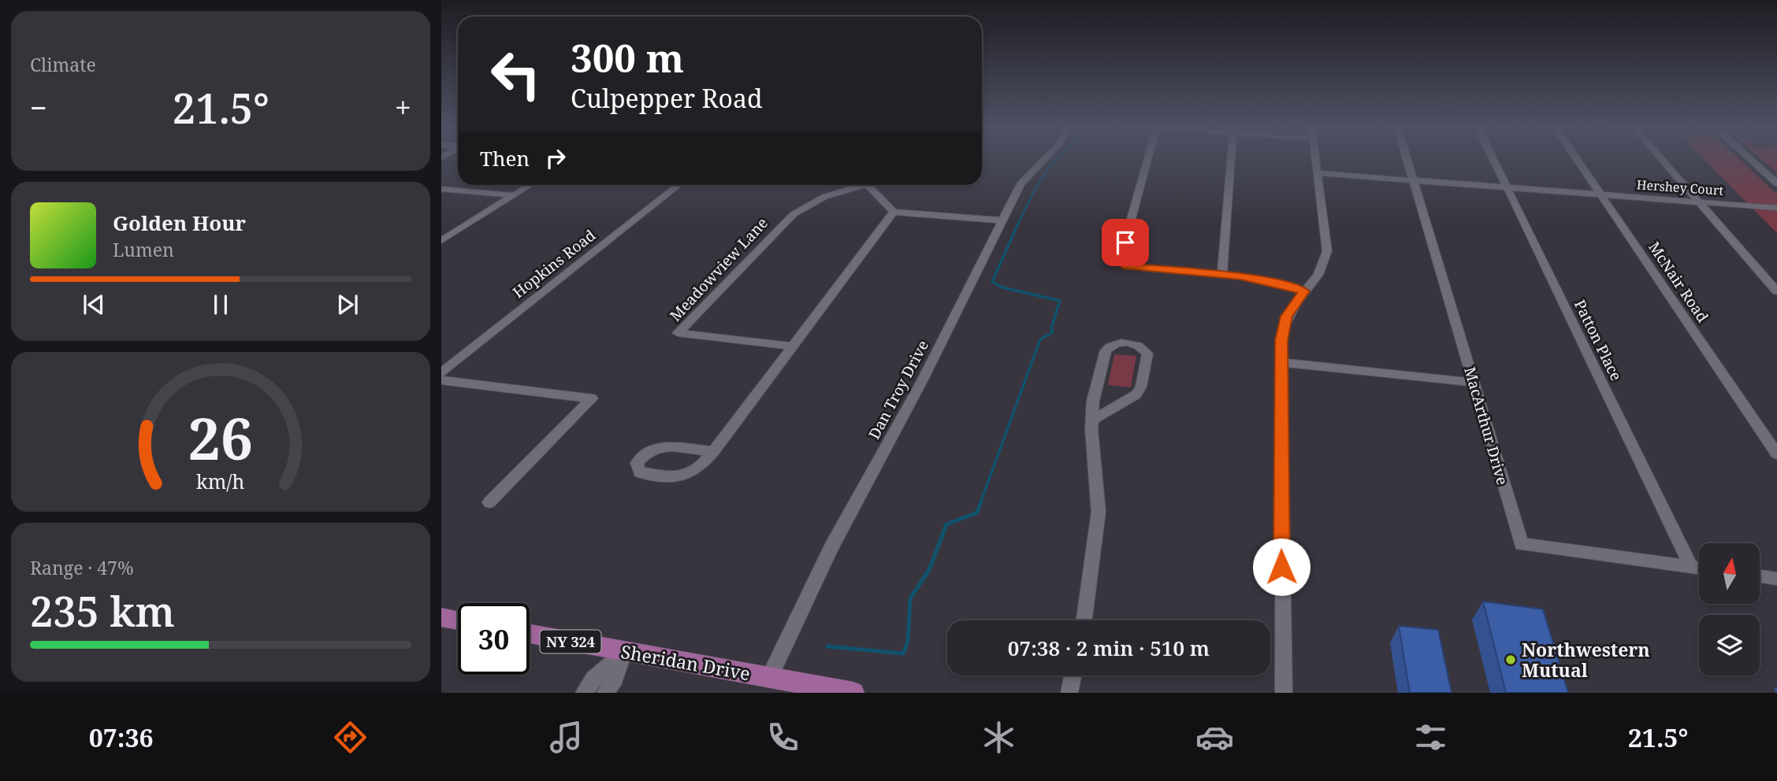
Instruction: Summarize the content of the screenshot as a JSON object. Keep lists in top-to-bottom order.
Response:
{
  "streets": {
    "main road": ["NY 324", "Sheridan Drive"],
    "street": [
      "Hershey Court",
      "Hopkins Road",
      "Meadowview Lane",
      "McNair Road",
      "Patton Place",
      "Dan Troy Drive",
      "MacArthur Drive"
    ]
  },
  "crossings": [
    ["Hershey Court", "McNair Road"],
    ["Hershey Court", "Patton Place"],
    ["Hershey Court", "MacArthur Drive"],
    ["Patton Place", "MacArthur Drive"],
    ["Dan Troy Drive", "Sheridan Drive"]
  ],
  "places": ["Northwestern Mutual"],
  "north": "top",
  "page": {
    "tile": [
      "Climate",
      ["Range · 47%", "235 km"]
    ],
    "turn": ["300 m", "Culpepper Road"],
    "heat": ["−", "21.5°", "+"],
    "then": "Then",
    "song": ["Golden Hour", "Lumen"],
    "limit": "30",
    "trip": "07:38 · 2 min · 510 m",
    "tabs": ["07:36", "21.5°"],
    "gauge": ["26", "km/h"]
  }
}
